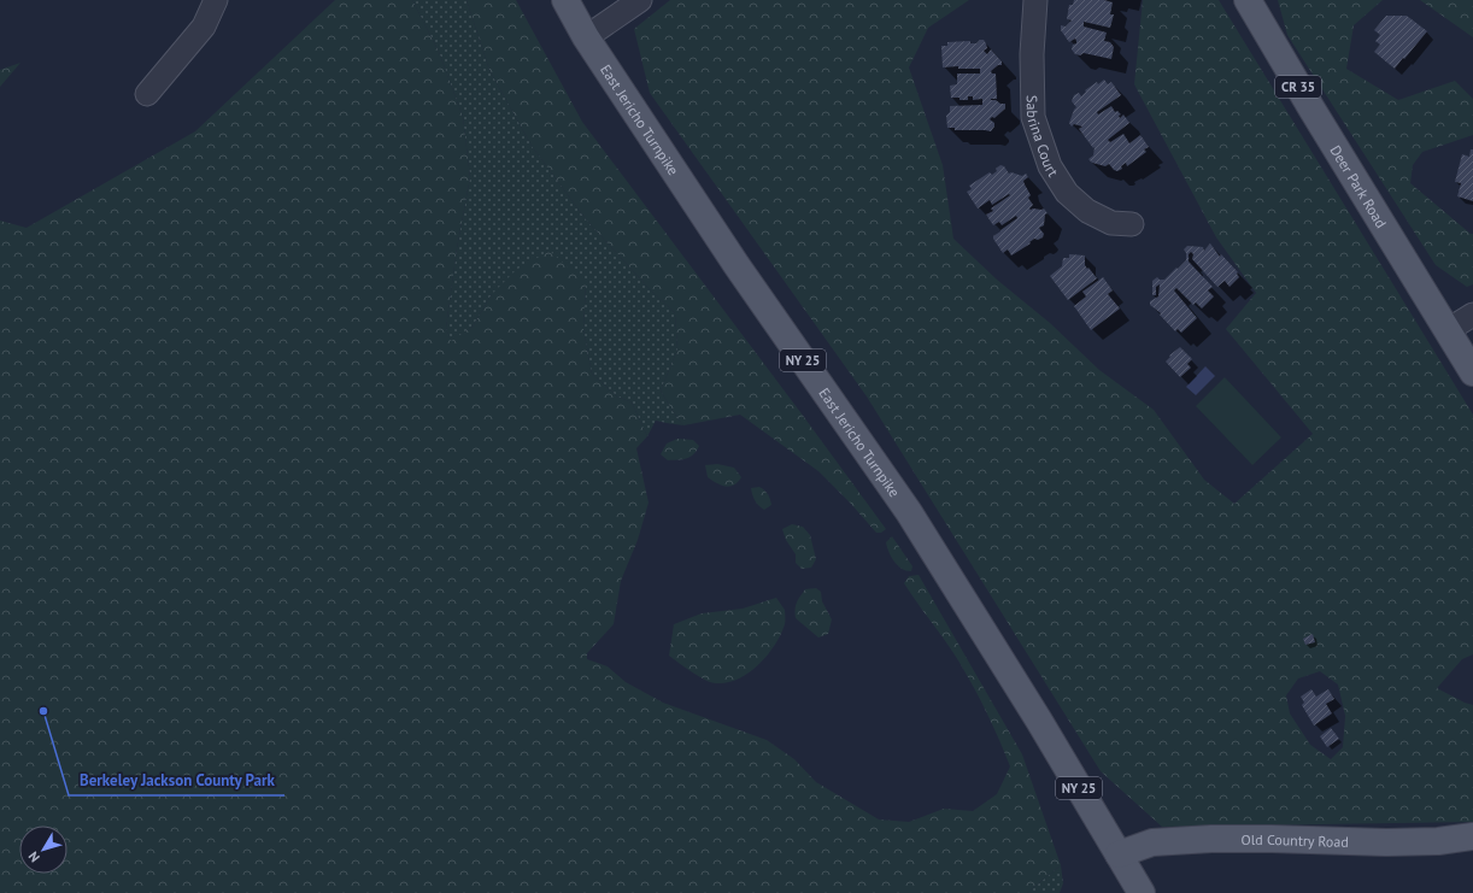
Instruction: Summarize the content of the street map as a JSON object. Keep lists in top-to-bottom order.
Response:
{
  "streets": {
    "main road": [
      "CR 35",
      "East Jericho Turnpike",
      "Deer Park Road",
      "NY 25",
      "Old Country Road"
    ],
    "street": ["Sabrina Court"]
  },
  "crossings": [
    ["East Jericho Turnpike", "Old Country Road"]
  ],
  "places": ["Berkeley Jackson County Park"],
  "north": "bottom left"
}
